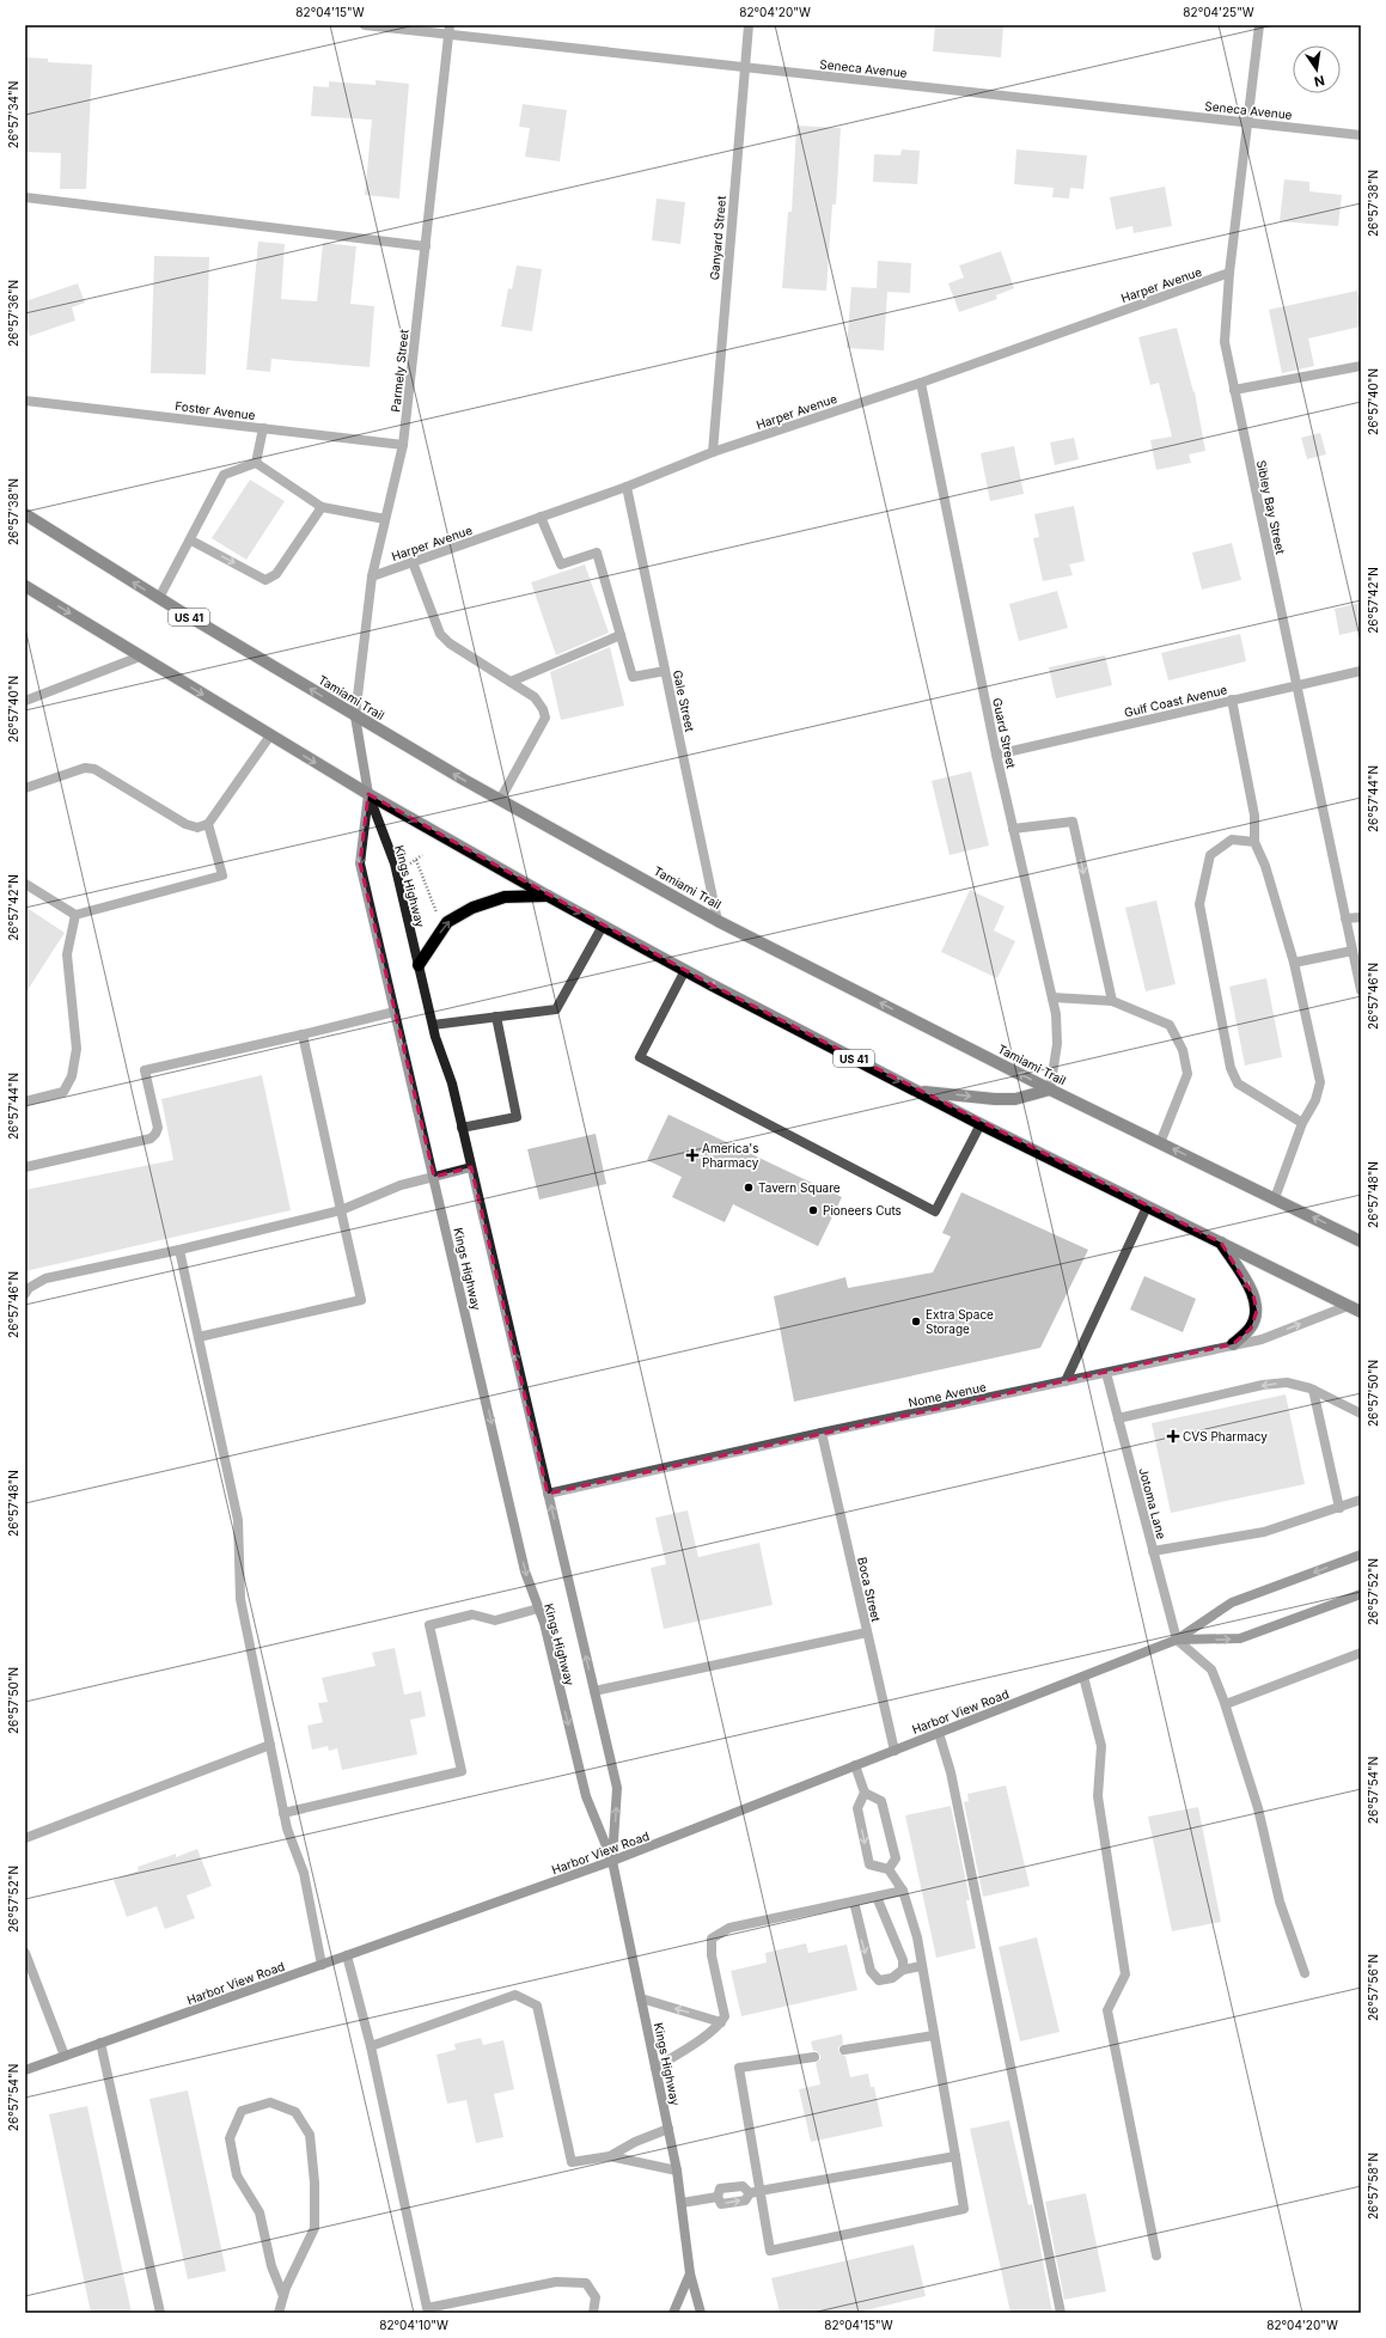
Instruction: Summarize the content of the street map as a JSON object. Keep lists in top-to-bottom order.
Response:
{
  "streets": {
    "main road": [
      "US 41",
      "Tamiami Trail",
      "Kings Highway",
      "Harbor View Road"
    ],
    "street": [
      "Seneca Avenue",
      "Ganyard Street",
      "Harper Avenue",
      "Parmely Street",
      "Foster Avenue",
      "Sibley Bay Street",
      "Gale Street",
      "Gulf Coast Avenue",
      "Guard Street",
      "Nome Avenue",
      "Jotoma Lane",
      "Boca Street"
    ]
  },
  "crossings": [
    ["Seneca Avenue", "Ganyard Street"],
    ["Seneca Avenue", "Parmely Street"],
    ["Seneca Avenue", "Sibley Bay Street"],
    ["Ganyard Street", "Harper Avenue"],
    ["Harper Avenue", "Parmely Street"],
    ["Harper Avenue", "Sibley Bay Street"],
    ["Harper Avenue", "Gale Street"],
    ["Harper Avenue", "Guard Street"],
    ["Parmely Street", "Foster Avenue"],
    ["Parmely Street", "Tamiami Trail"],
    ["Sibley Bay Street", "Gulf Coast Avenue"],
    ["US 41", "Kings Highway"],
    ["US 41", "Nome Avenue"],
    ["Tamiami Trail", "Gale Street"],
    ["Tamiami Trail", "Guard Street"],
    ["Gulf Coast Avenue", "Guard Street"],
    ["Kings Highway", "Nome Avenue"],
    ["Kings Highway", "Harbor View Road"],
    ["Nome Avenue", "Jotoma Lane"],
    ["Nome Avenue", "Boca Street"],
    ["Jotoma Lane", "Harbor View Road"],
    ["Boca Street", "Harbor View Road"]
  ],
  "places": {
    "health": ["America's Pharmacy", "CVS Pharmacy"],
    "other": ["Tavern Square", "Pioneers Cuts", "Extra Space Storage"]
  },
  "north": "bottom",
  "coordinates": [
    "82°04'15\"W",
    "82°04'20\"W",
    "82°04'25\"W",
    "26°57'34\"N",
    "26°57'38\"N",
    "26°57'36\"N",
    "26°57'40\"N",
    "26°57'42\"N",
    "26°57'44\"N",
    "26°57'46\"N",
    "26°57'48\"N",
    "26°57'50\"N",
    "26°57'52\"N",
    "26°57'54\"N",
    "26°57'56\"N",
    "26°57'58\"N",
    "82°04'10\"W"
  ]
}
